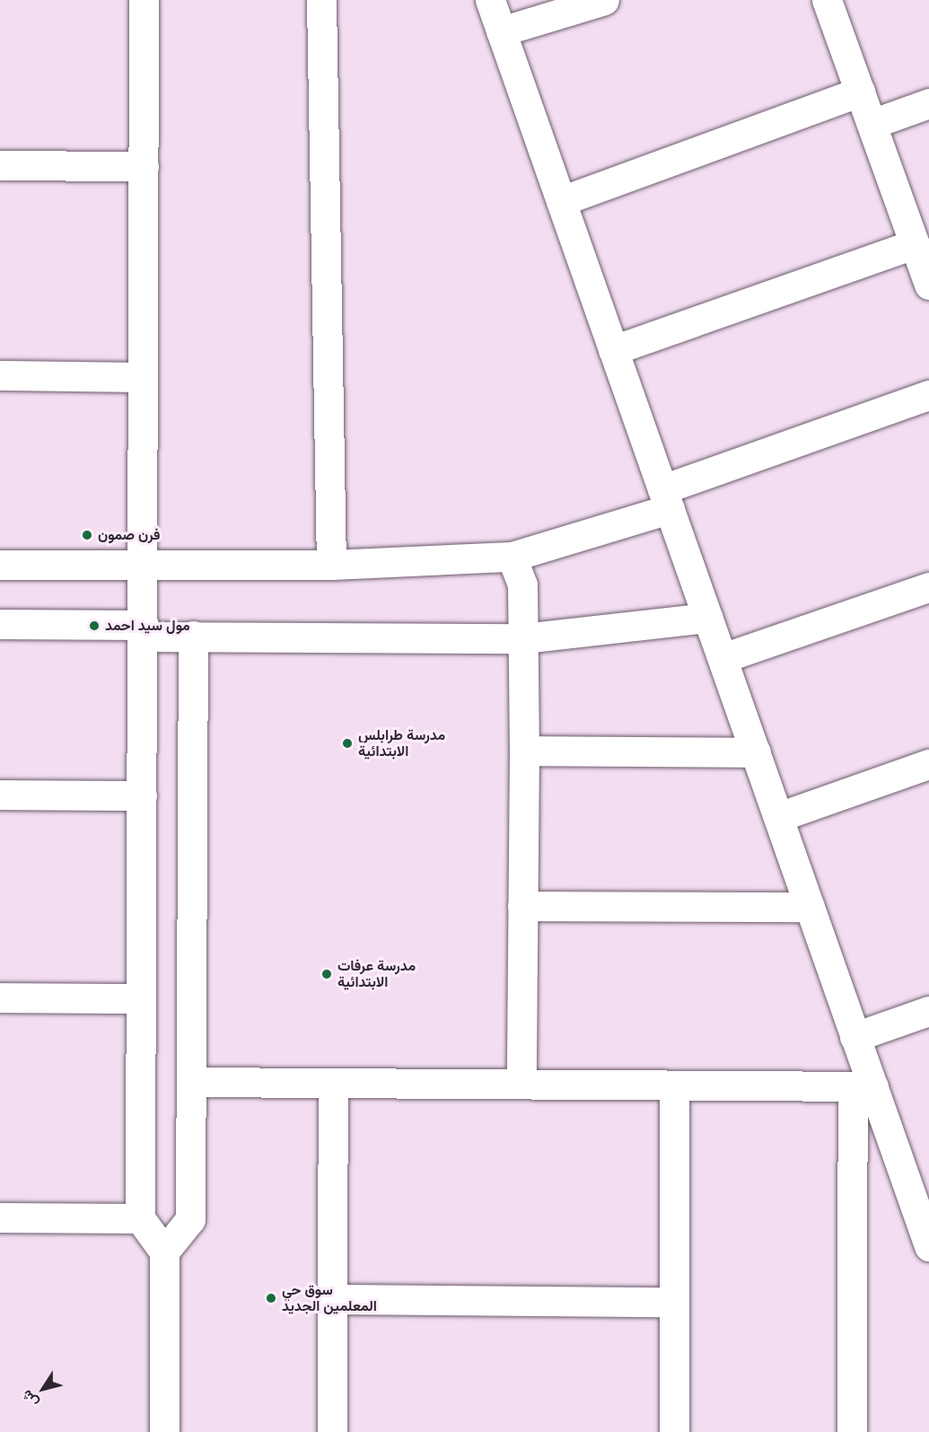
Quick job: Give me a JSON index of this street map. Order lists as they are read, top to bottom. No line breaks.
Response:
{"places":["فرن صمون","مول سيد احمد","مدرسة طرابلس الابتدائية","مدرسة عرفات الابتدائية","سوق حي المعلمين الجديد"],"north":"bottom left"}
